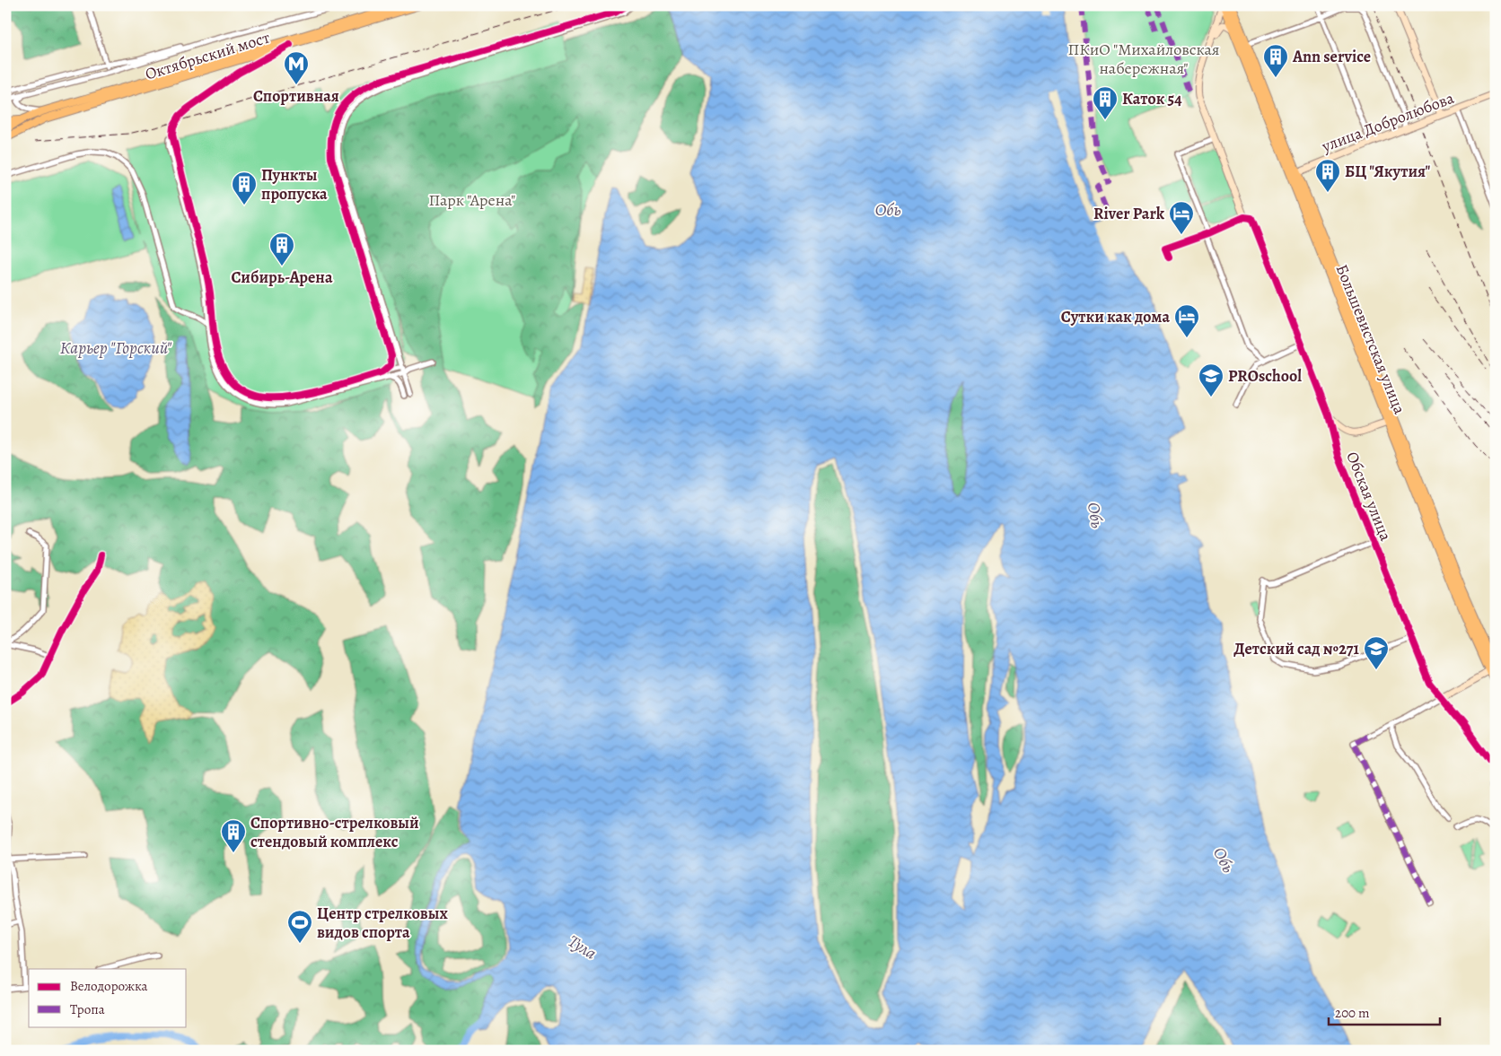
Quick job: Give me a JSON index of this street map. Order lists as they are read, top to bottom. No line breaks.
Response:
{"streets":{"highway":["Большевистская улица"],"main road":["Октябрьский мост"],"street":["улица Добролюбова","Обская улица"]},"crossings":[["улица Добролюбова","Большевистская улица"]],"water":["Обь","Карьер \"Горский\"","Тула"],"parks":["ПКиО \"Михайловская набережная\"","Парк \"Арена\""],"places":{"building":["Ann service","Каток 54","БЦ \"Якутия\"","Пункты пропуска","Сибирь-Арена","Спортивно-стрелковый стендовый комплекс"],"metro station":["Спортивная"],"hotel":["River Park","Сутки как дома"],"school or university":["PROschool","Детский сад №271"],"sports":["Центр стрелковых видов спорта"]},"legend":["Велодорожка","Тропа"],"scale_bar":"200 m"}
